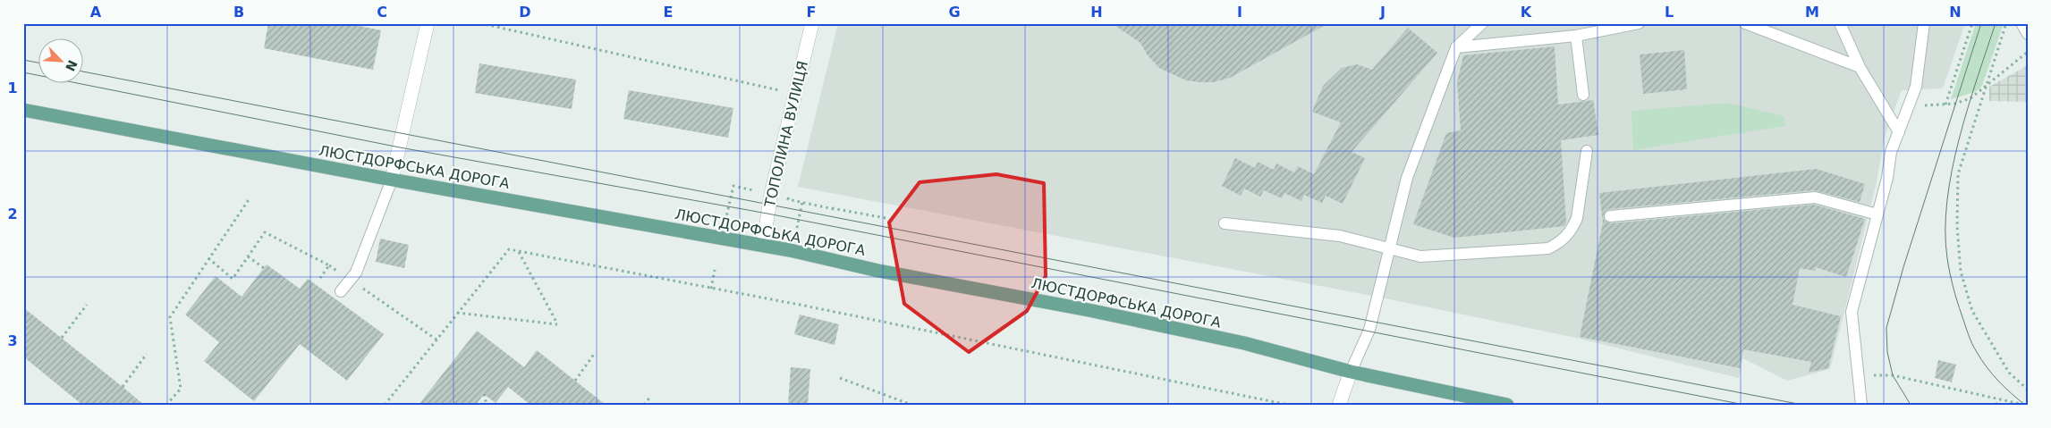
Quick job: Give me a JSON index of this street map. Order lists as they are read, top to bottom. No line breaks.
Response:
{"streets":{"main road":["ЛЮСТДОРФСЬКА ДОРОГА"],"street":["ТОПОЛИНА ВУЛИЦЯ"]},"crossings":[["ТОПОЛИНА ВУЛИЦЯ","ЛЮСТДОРФСЬКА ДОРОГА"]],"north":"bottom right","grid":{"columns":["A","B","C","D","E","F","G","H","I","J","K","L","M","N"],"rows":["1","2","3"]}}
